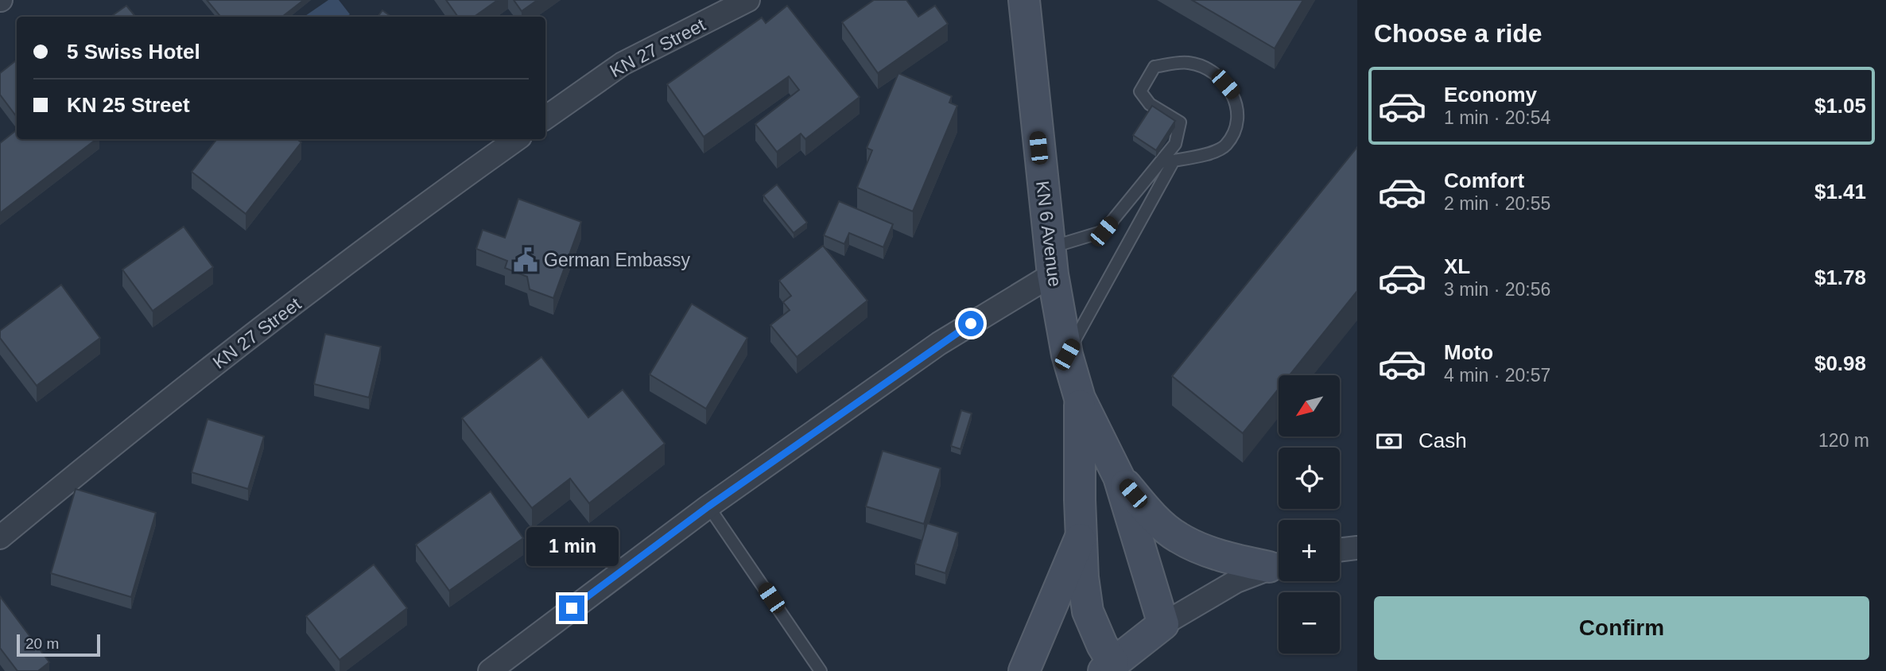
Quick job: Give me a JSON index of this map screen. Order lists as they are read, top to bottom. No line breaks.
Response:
{"streets":{"main road":["KN 6 Avenue"],"street":["KN 27 Street"]},"places":{"public building":["German Embassy"]},"scale_bar":"20 m","north":"bottom left","page":{"heading":"Choose a ride","banner":["5 Swiss Hotel","KN 25 Street"],"list":[{"name":"Economy","note":"1 min · 20:54","value":"$1.05"},{"name":"Comfort","note":"2 min · 20:55","value":"$1.41"},{"name":"XL","note":"3 min · 20:56","value":"$1.78"},{"name":"Moto","note":"4 min · 20:57","value":"$0.98"}],"map_buttons":["+","−"],"pay":["Cash","120 m"],"bubble":"1 min","buttons":"Confirm","scale":"20 m"}}
